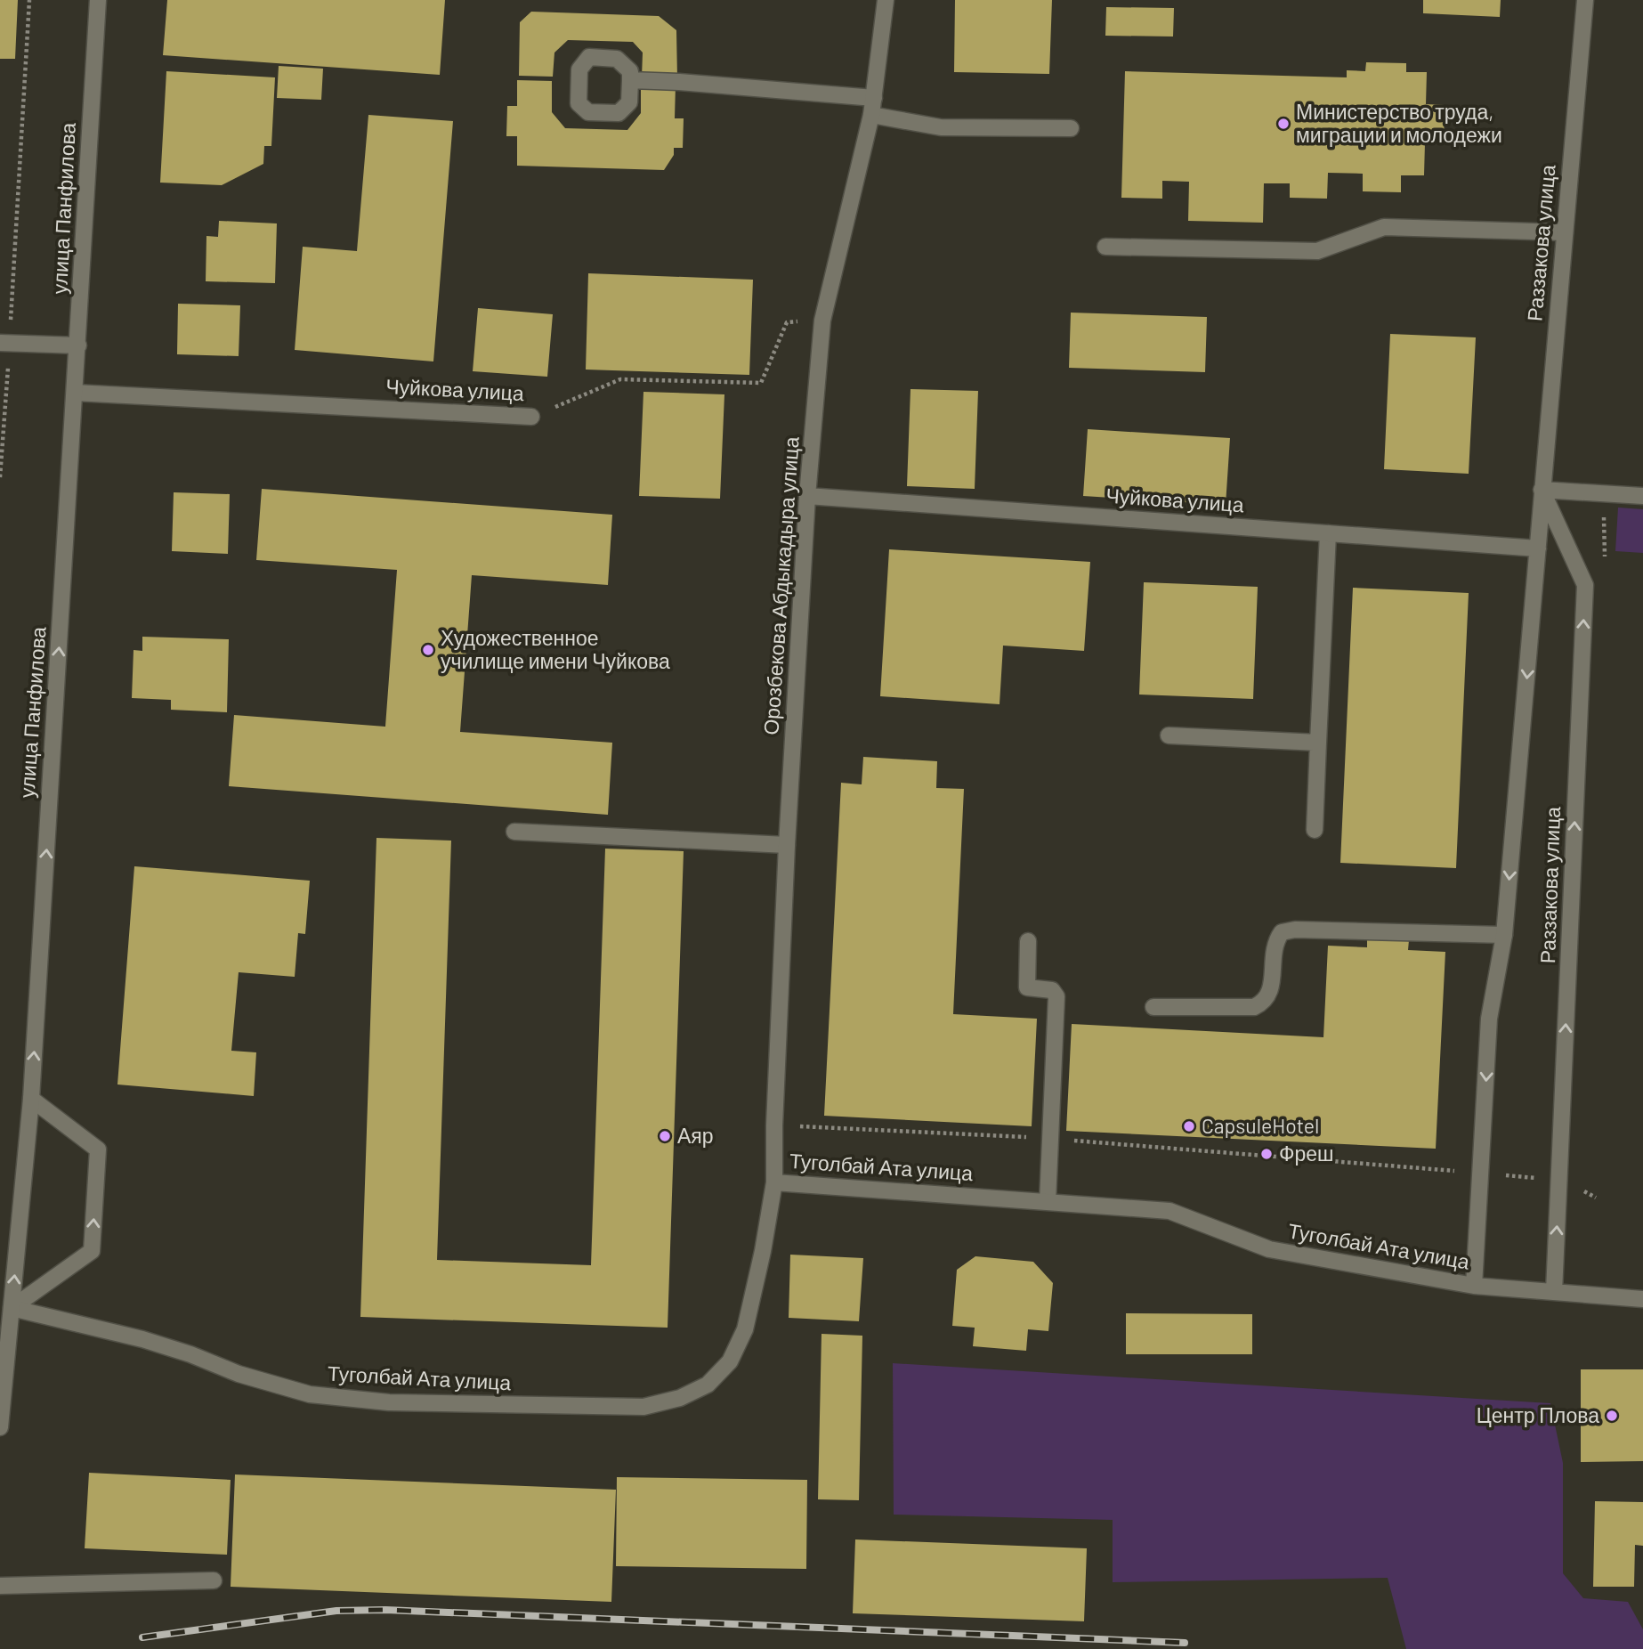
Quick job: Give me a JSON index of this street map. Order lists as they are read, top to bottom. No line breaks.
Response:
{"streets":{"street":["улица Панфилова","Раззакова улица","Чуйкова улица","Орозбекова Абдыкадыра улица","Туголбай Ата улица"]},"crossings":[["улица Панфилова","Чуйкова улица"],["улица Панфилова","Туголбай Ата улица"],["Раззакова улица","Чуйкова улица"],["Раззакова улица","Туголбай Ата улица"],["Чуйкова улица","Орозбекова Абдыкадыра улица"],["Орозбекова Абдыкадыра улица","Туголбай Ата улица"]],"one_way":["улица Панфилова"],"places":["Министерство труда, миграции и молодежи","Художественное училище имени Чуйкова","CapsuleHotel","Аяр","Фреш","Центр Плова"]}
